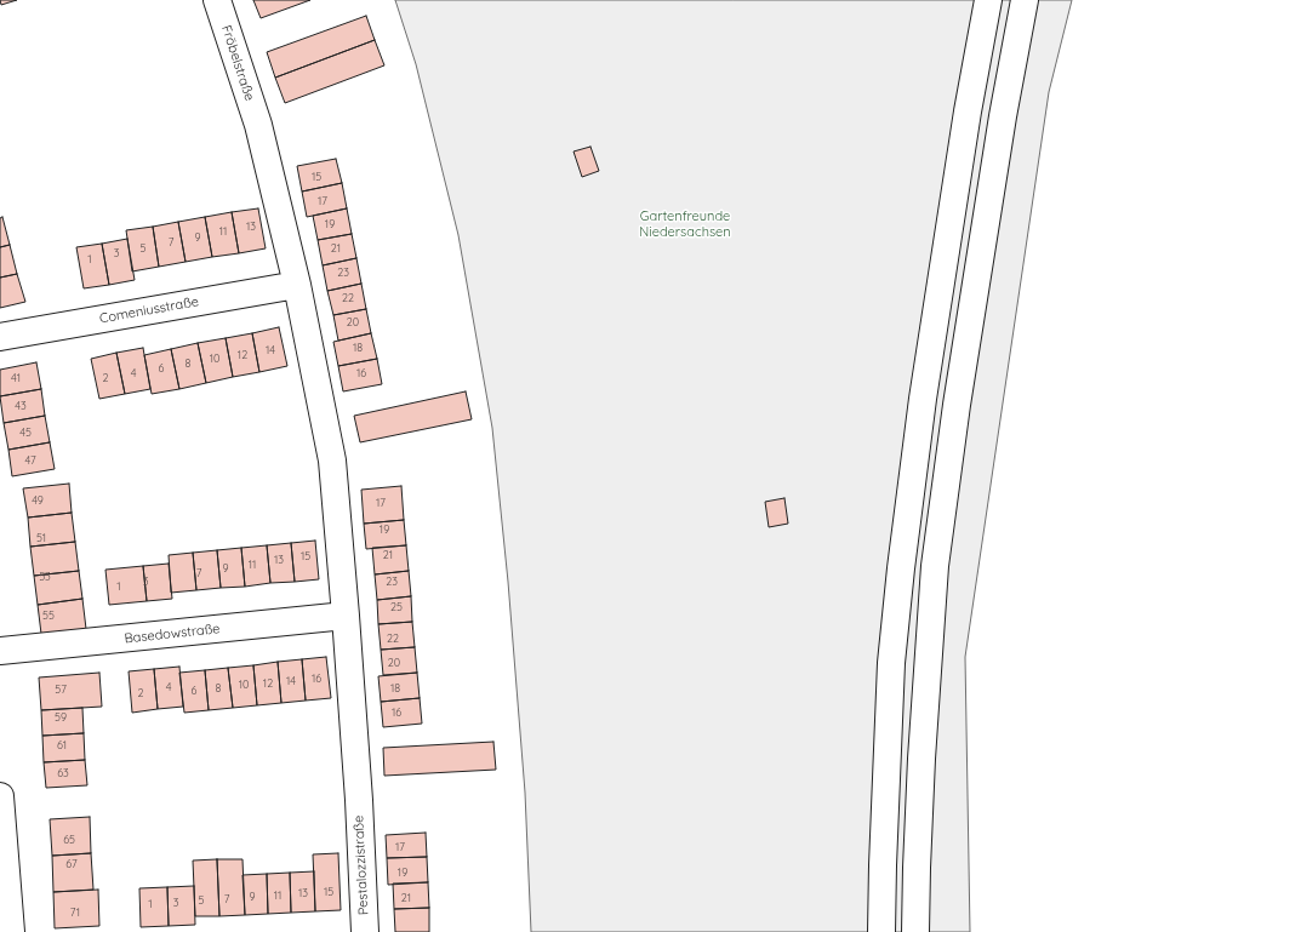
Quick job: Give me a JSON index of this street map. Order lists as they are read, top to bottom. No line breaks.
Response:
{"streets":{"main road":["Fröbelstraße","Comeniusstraße","Basedowstraße","Pestalozzistraße"]},"crossings":[["Fröbelstraße","Comeniusstraße"],["Basedowstraße","Pestalozzistraße"]],"parks":["Gartenfreunde Niedersachsen"],"house_numbers":["15","17","19","13","11","9","7","5","21","3","1","23","22","20","18","14","12","10","8","6","4","16","41","2","43","45","47","49","17","19","51","21","15","13","11","9","7","53","3","23","1","25","55","22","20","16","14","12","10","4","8","18","57","6","2","16","59","61","63","65","17","67","19","15","13","11","9","21","7","5","3","1","71"]}
